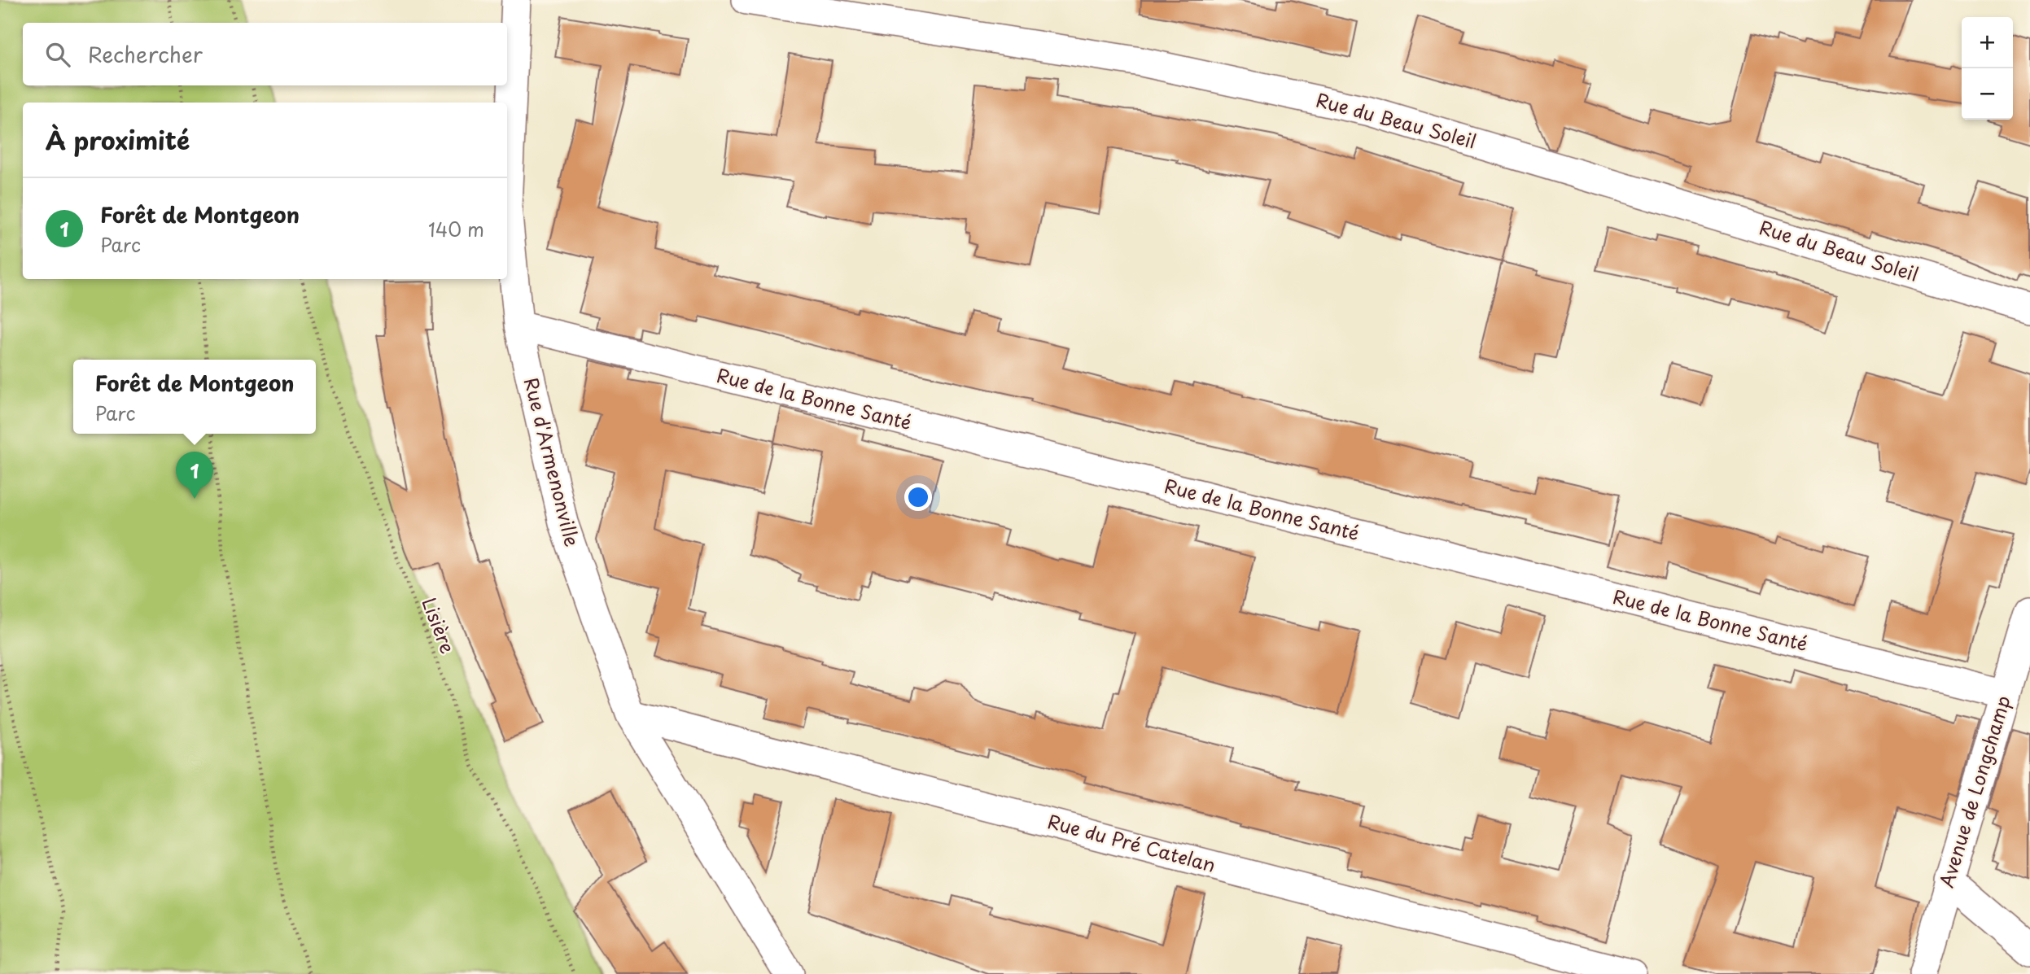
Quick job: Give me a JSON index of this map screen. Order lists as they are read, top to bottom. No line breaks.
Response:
{"streets":{"street":["Rue du Beau Soleil","Rue de la Bonne Santé","Rue d'Armenonville","Avenue de Longchamp","Rue du Pré Catelan"],"path":["Lisière"]},"crossings":[["Rue de la Bonne Santé","Rue d'Armenonville"],["Rue de la Bonne Santé","Avenue de Longchamp"],["Rue d'Armenonville","Rue du Pré Catelan"]],"page":{"map_buttons":["+","−"],"search":"Rechercher","heading":"À proximité","list":[{"mark":"1","name":"Forêt de Montgeon","note":"Parc","value":"140 m"}],"popup":["Forêt de Montgeon","Parc"],"pins":"1"}}
